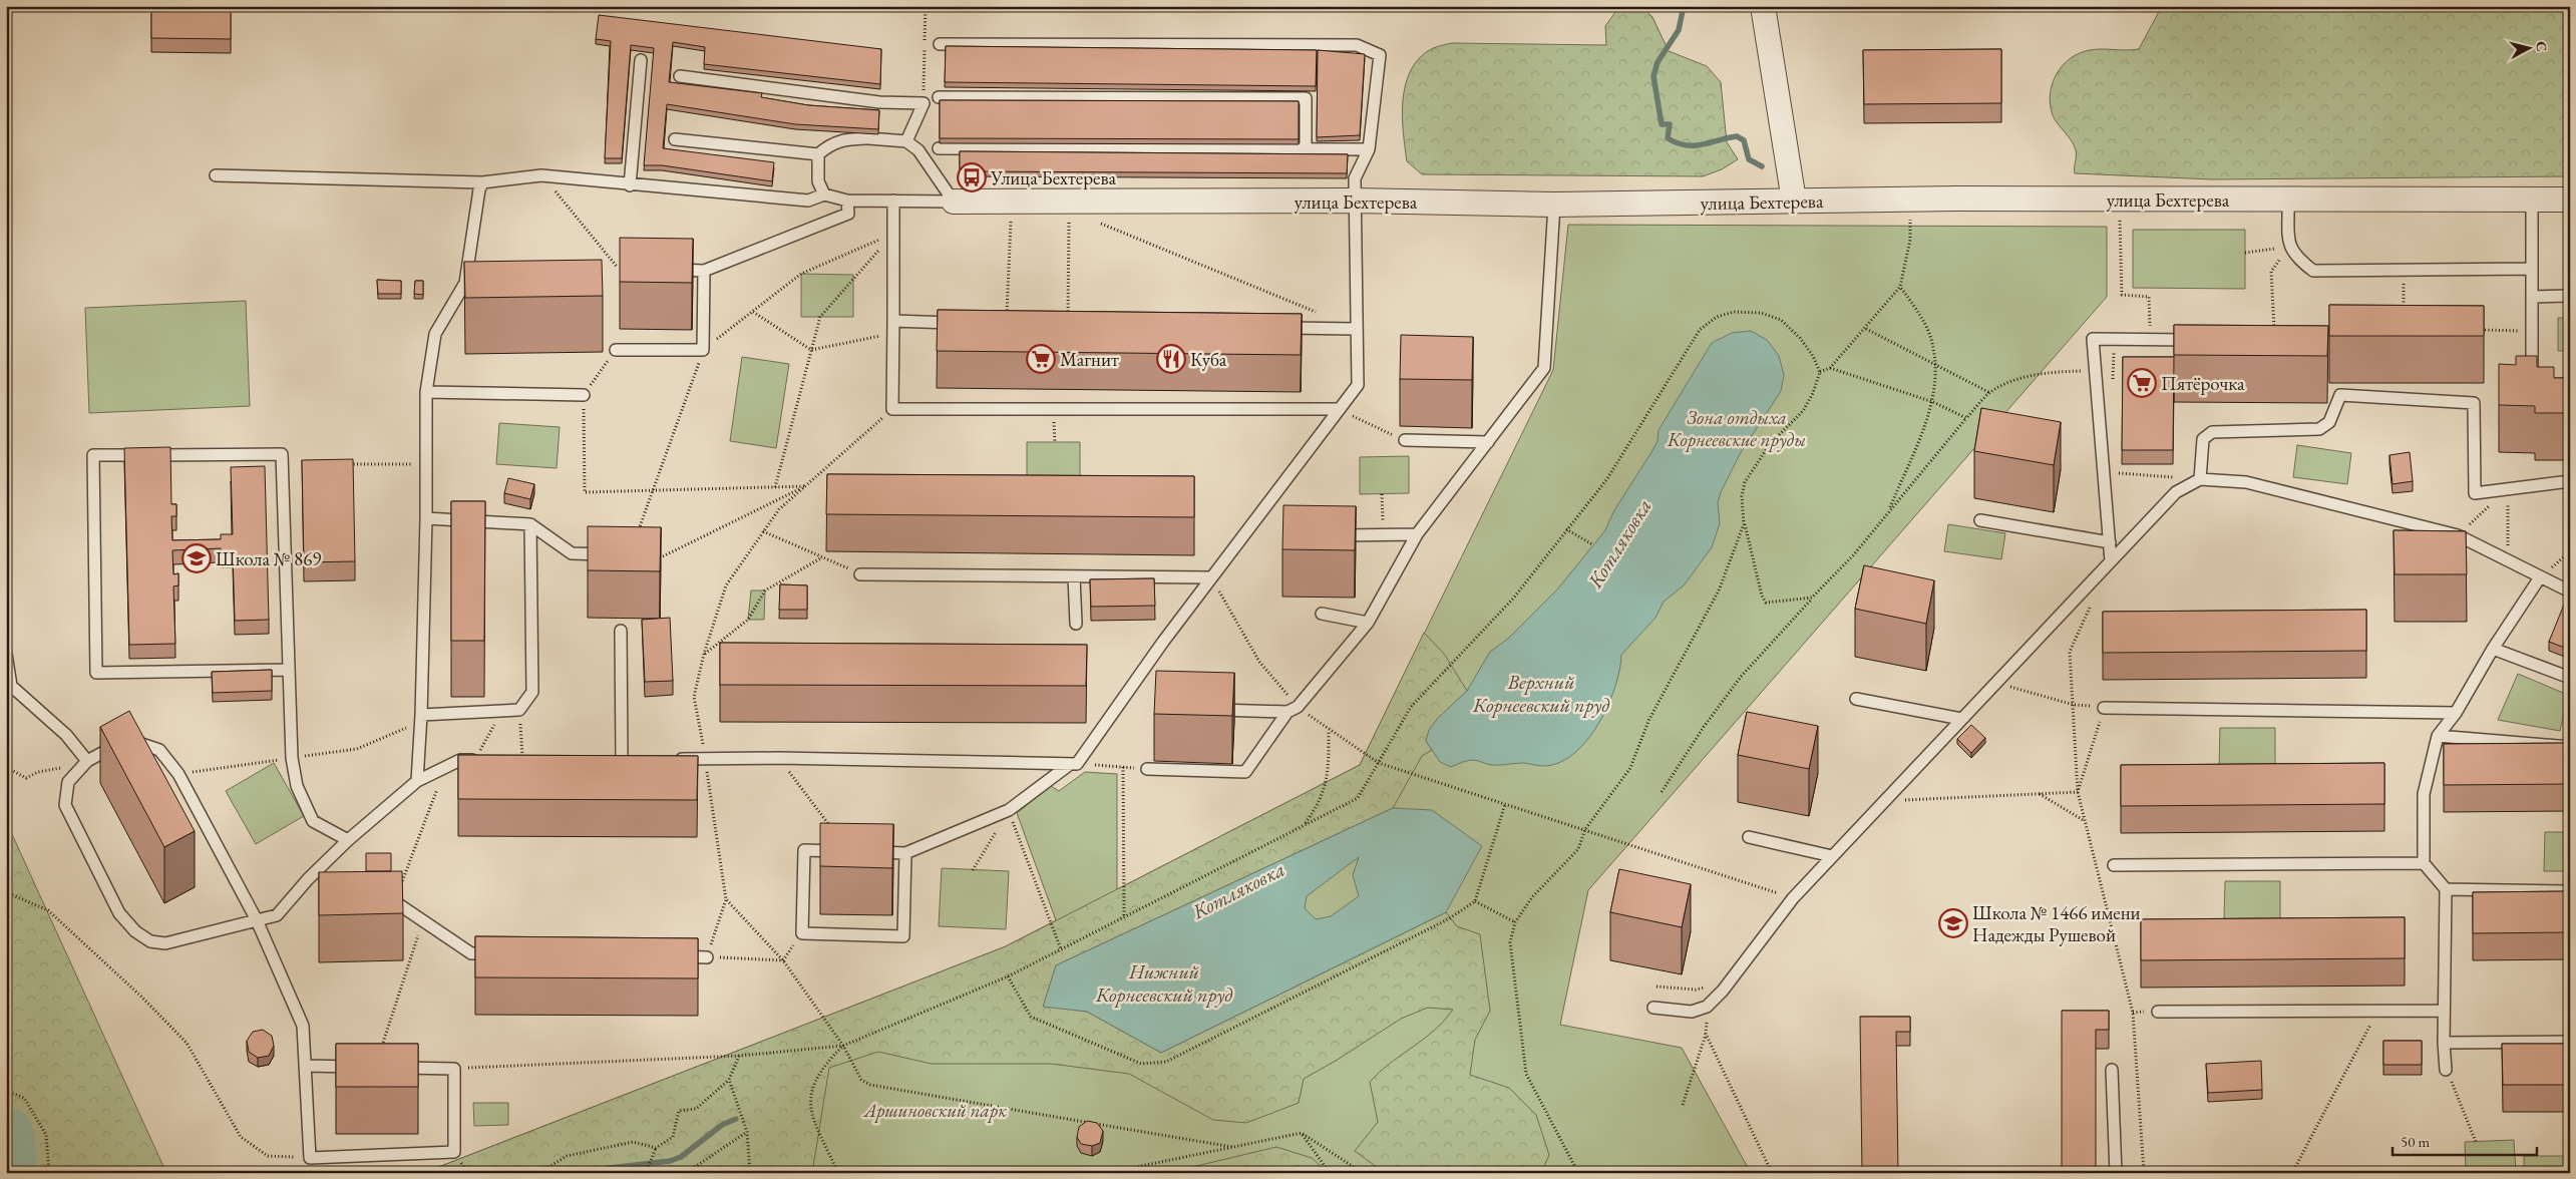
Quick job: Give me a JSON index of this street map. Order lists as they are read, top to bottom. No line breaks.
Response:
{"streets":{"street":["улица Бехтерева"]},"water":["Котляковка","Верхний Корнеевский пруд","Нижний Корнеевский пруд"],"parks":["Зона отдыха Корнеевские пруды","Аршиновский парк"],"places":{"bus stop":["Улица Бехтерева"],"supermarket":["Магнит","Пятёрочка"],"restaurant":["Куба"],"school or university":["Школа № 869","Школа № 1466 имени Надежды Рушевой"]},"scale_bar":"50 m","north":"right"}
